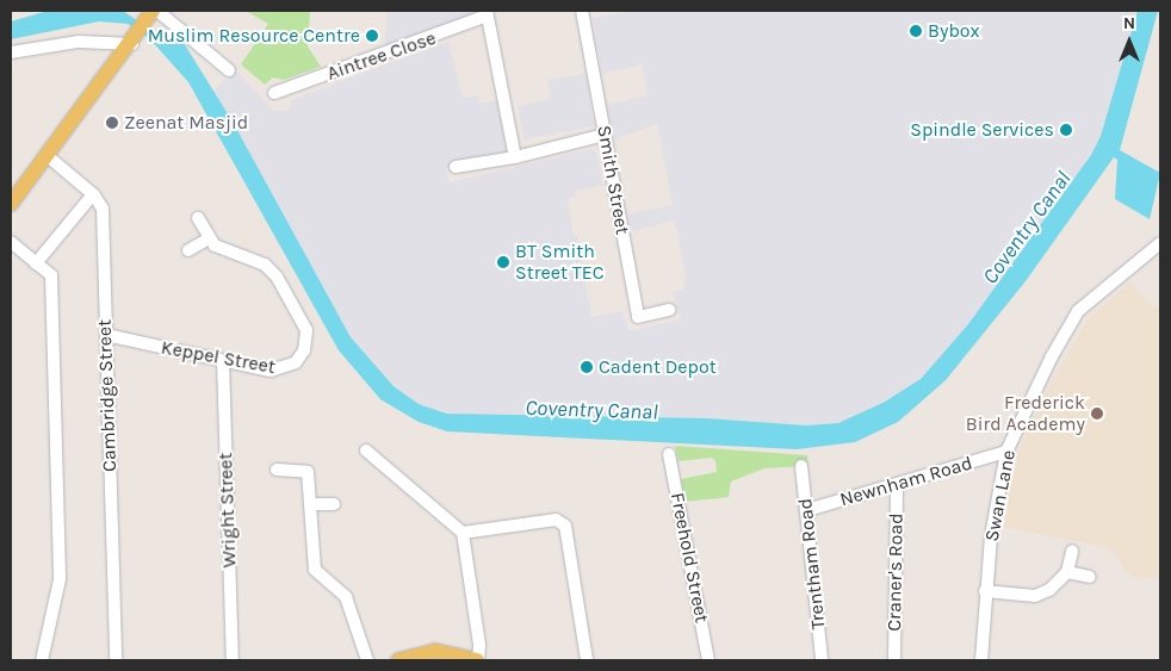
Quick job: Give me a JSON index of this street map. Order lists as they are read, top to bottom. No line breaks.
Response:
{"streets":{"street":["Aintree Close","Smith Street","Keppel Street","Cambridge Street","Newnham Road","Swan Lane","Wright Street","Freehold Street","Trentham Road","Craner's Road"]},"crossings":[["Keppel Street","Cambridge Street"],["Keppel Street","Wright Street"],["Newnham Road","Swan Lane"],["Newnham Road","Trentham Road"],["Newnham Road","Craner's Road"]],"water":["Coventry Canal"],"places":["Bybox","Muslim Resource Centre","Zeenat Masjid","Spindle Services","BT Smith Street TEC","Cadent Depot","Frederick Bird Academy"],"north":"top"}
